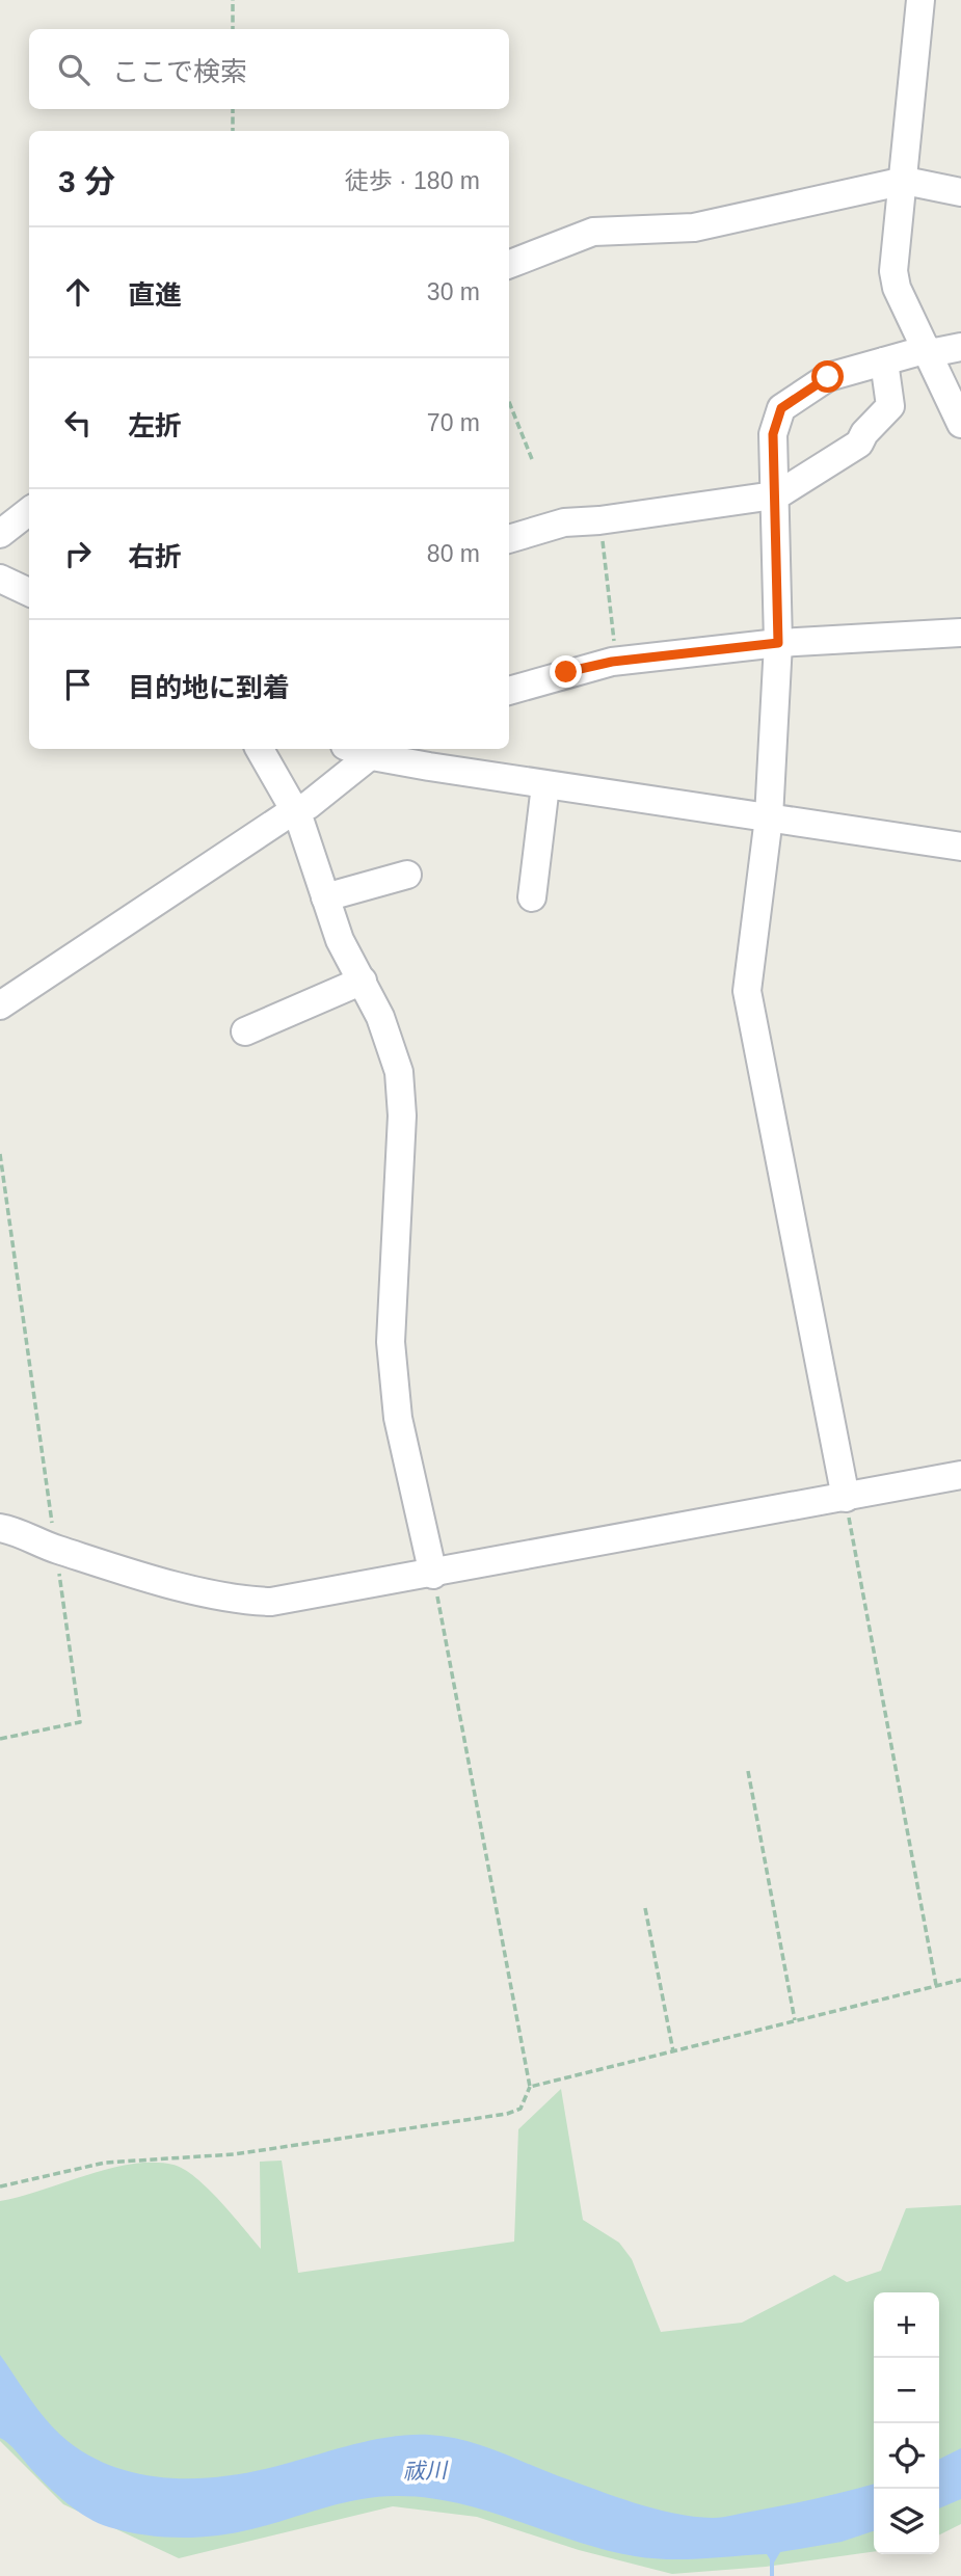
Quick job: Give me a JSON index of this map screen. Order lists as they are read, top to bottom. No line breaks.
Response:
{"water":["祓川"],"page":{"search":"ここで検索","heading":["3 分","徒歩 · 180 m"],"list":[["直進","30 m"],["左折","70 m"],["右折","80 m"],"目的地に到着"],"map_buttons":["+","−"]}}
